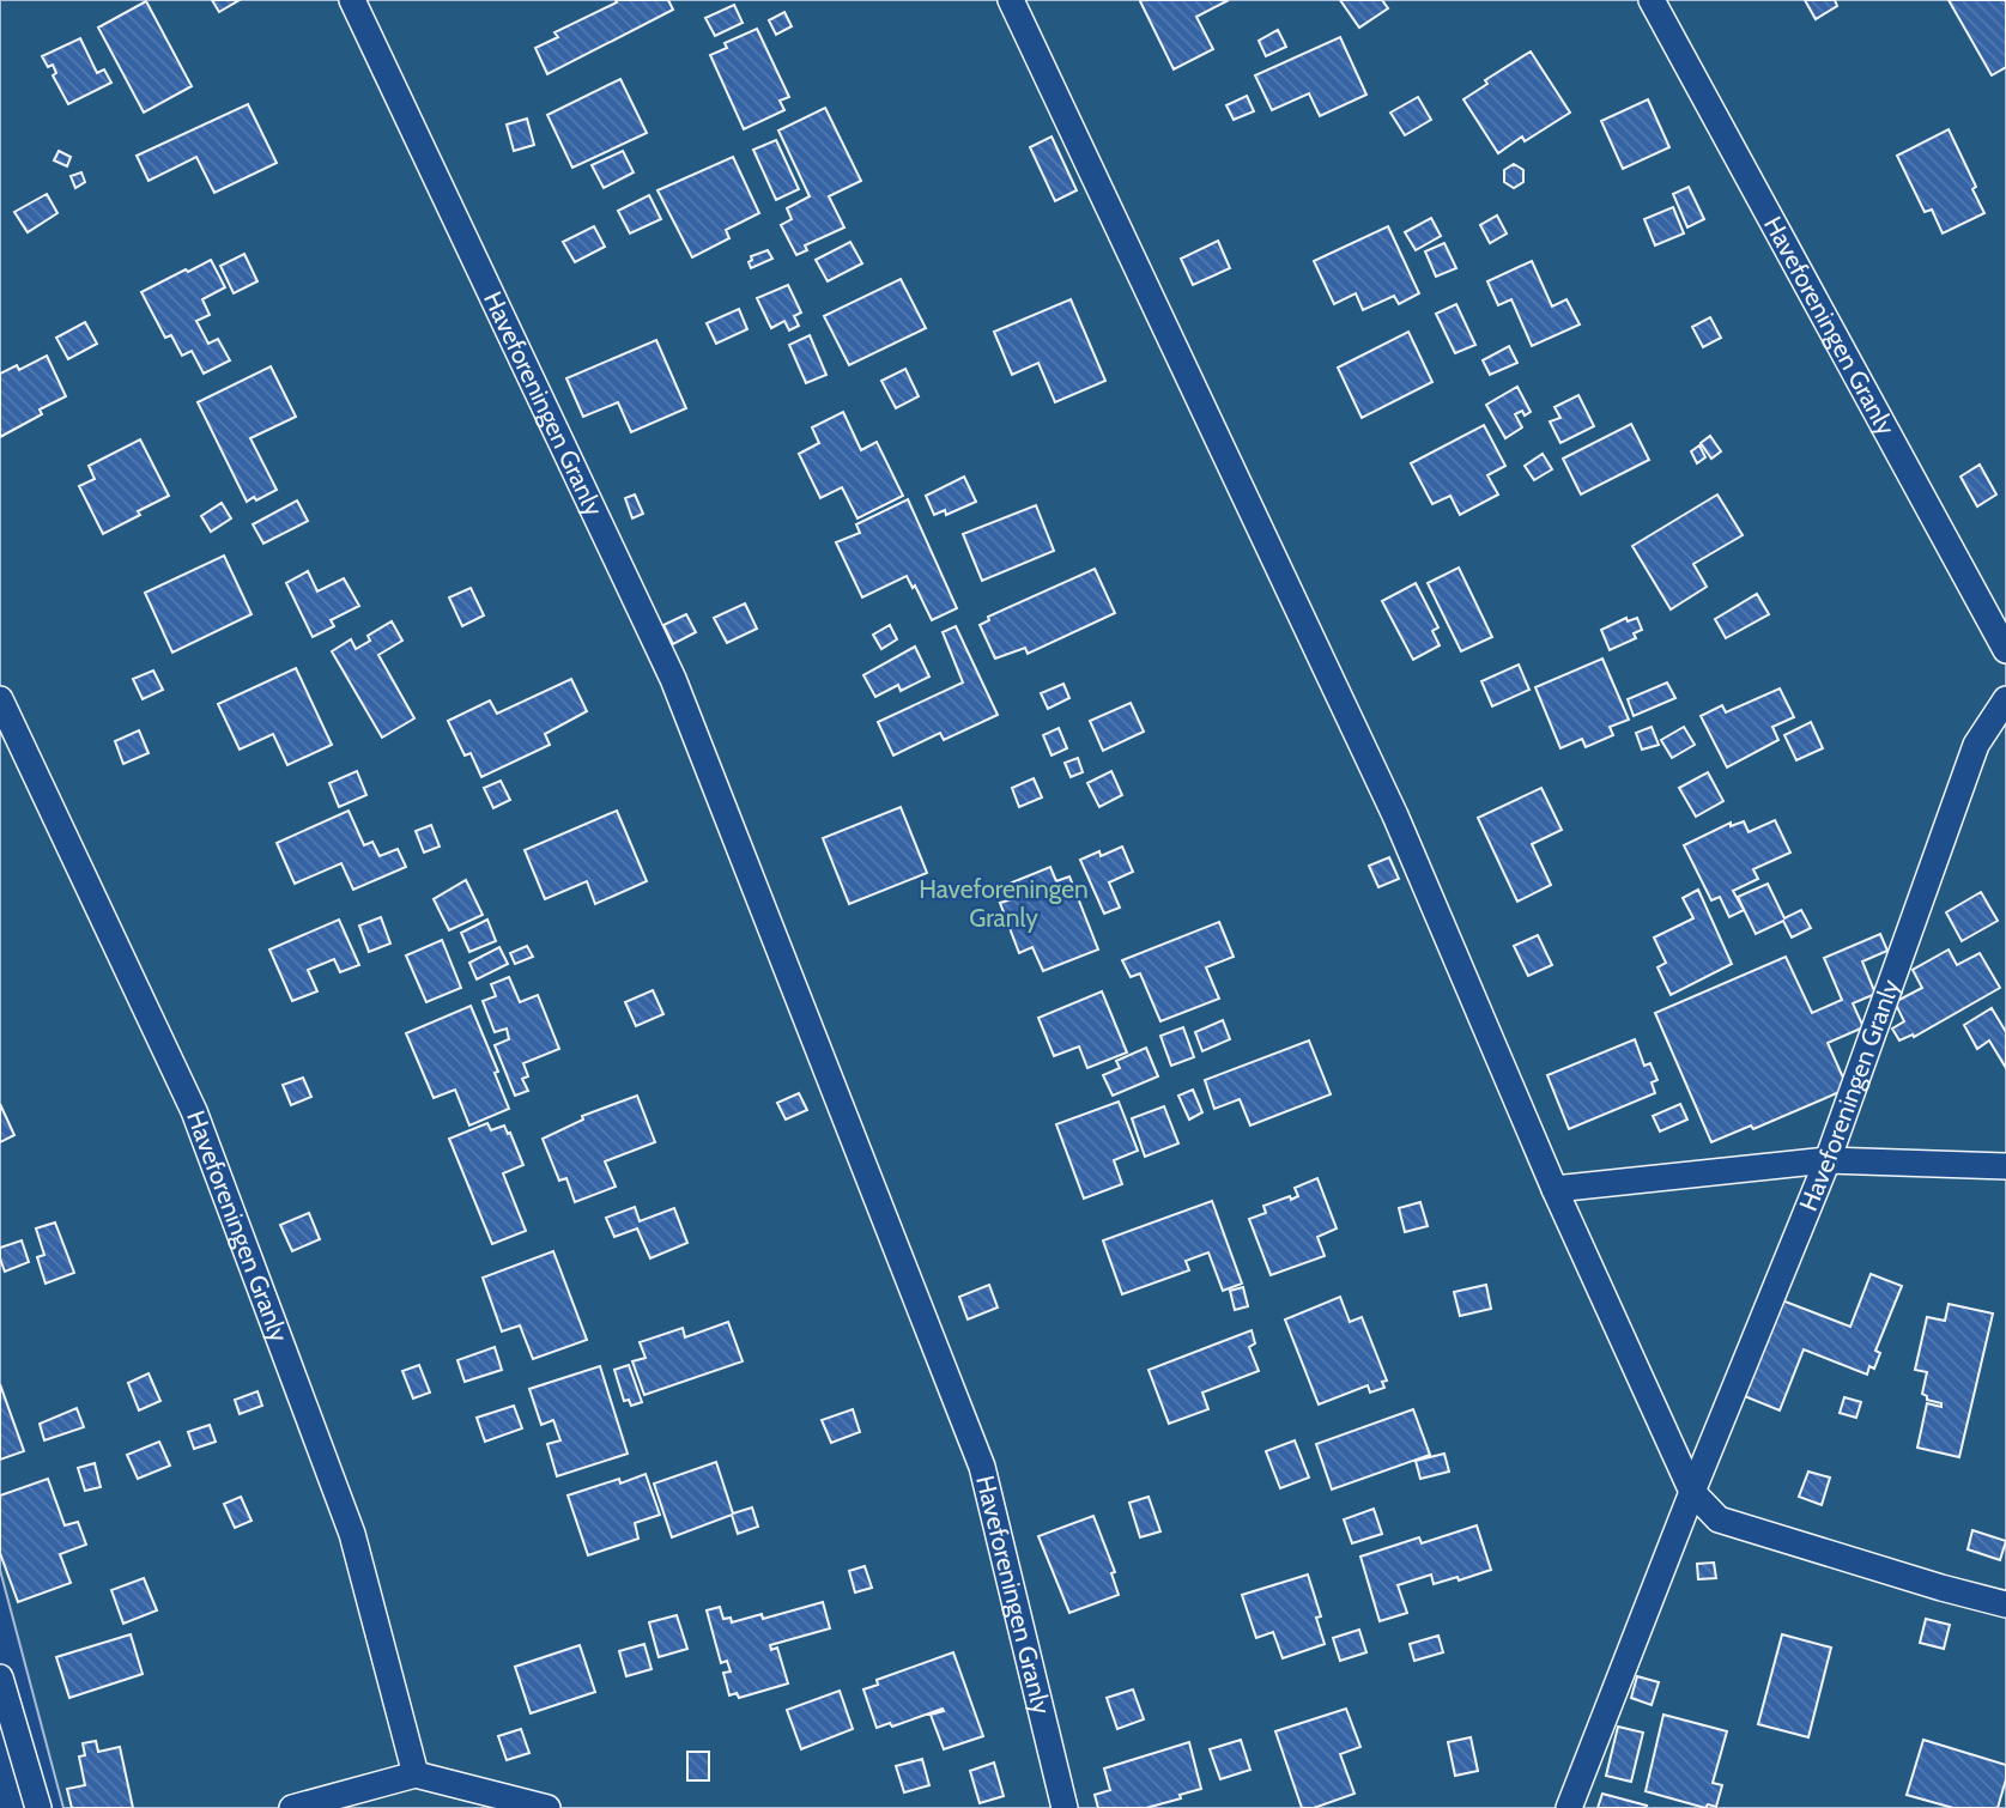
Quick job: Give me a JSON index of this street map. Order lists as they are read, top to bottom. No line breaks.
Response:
{"streets":{"lane":["Haveforeningen Granly"]},"parks":["Haveforeningen Granly"]}
